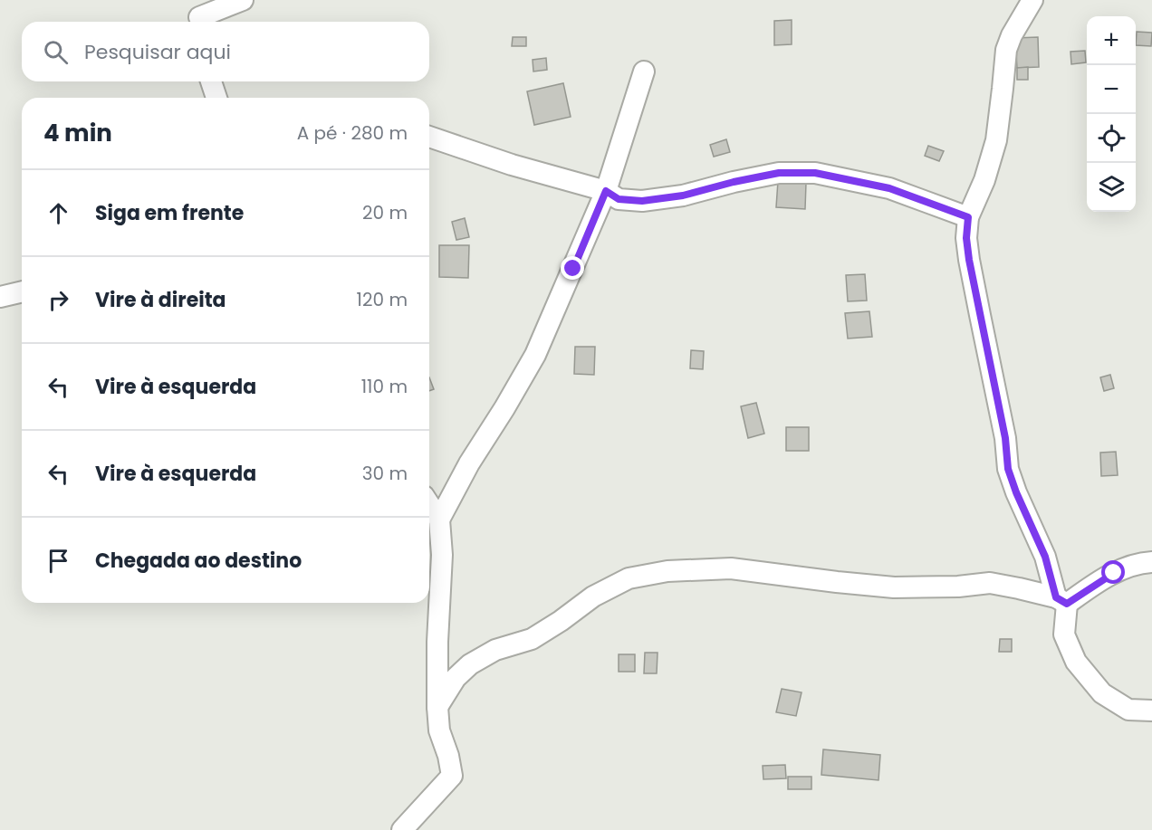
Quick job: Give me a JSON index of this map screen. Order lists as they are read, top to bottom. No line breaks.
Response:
{"page":{"map_buttons":["+","−"],"search":"Pesquisar aqui","heading":["4 min","A pé · 280 m"],"list":[["Siga em frente","20 m"],["Vire à direita","120 m"],["Vire à esquerda","110 m"],["Vire à esquerda","30 m"],"Chegada ao destino"]}}
